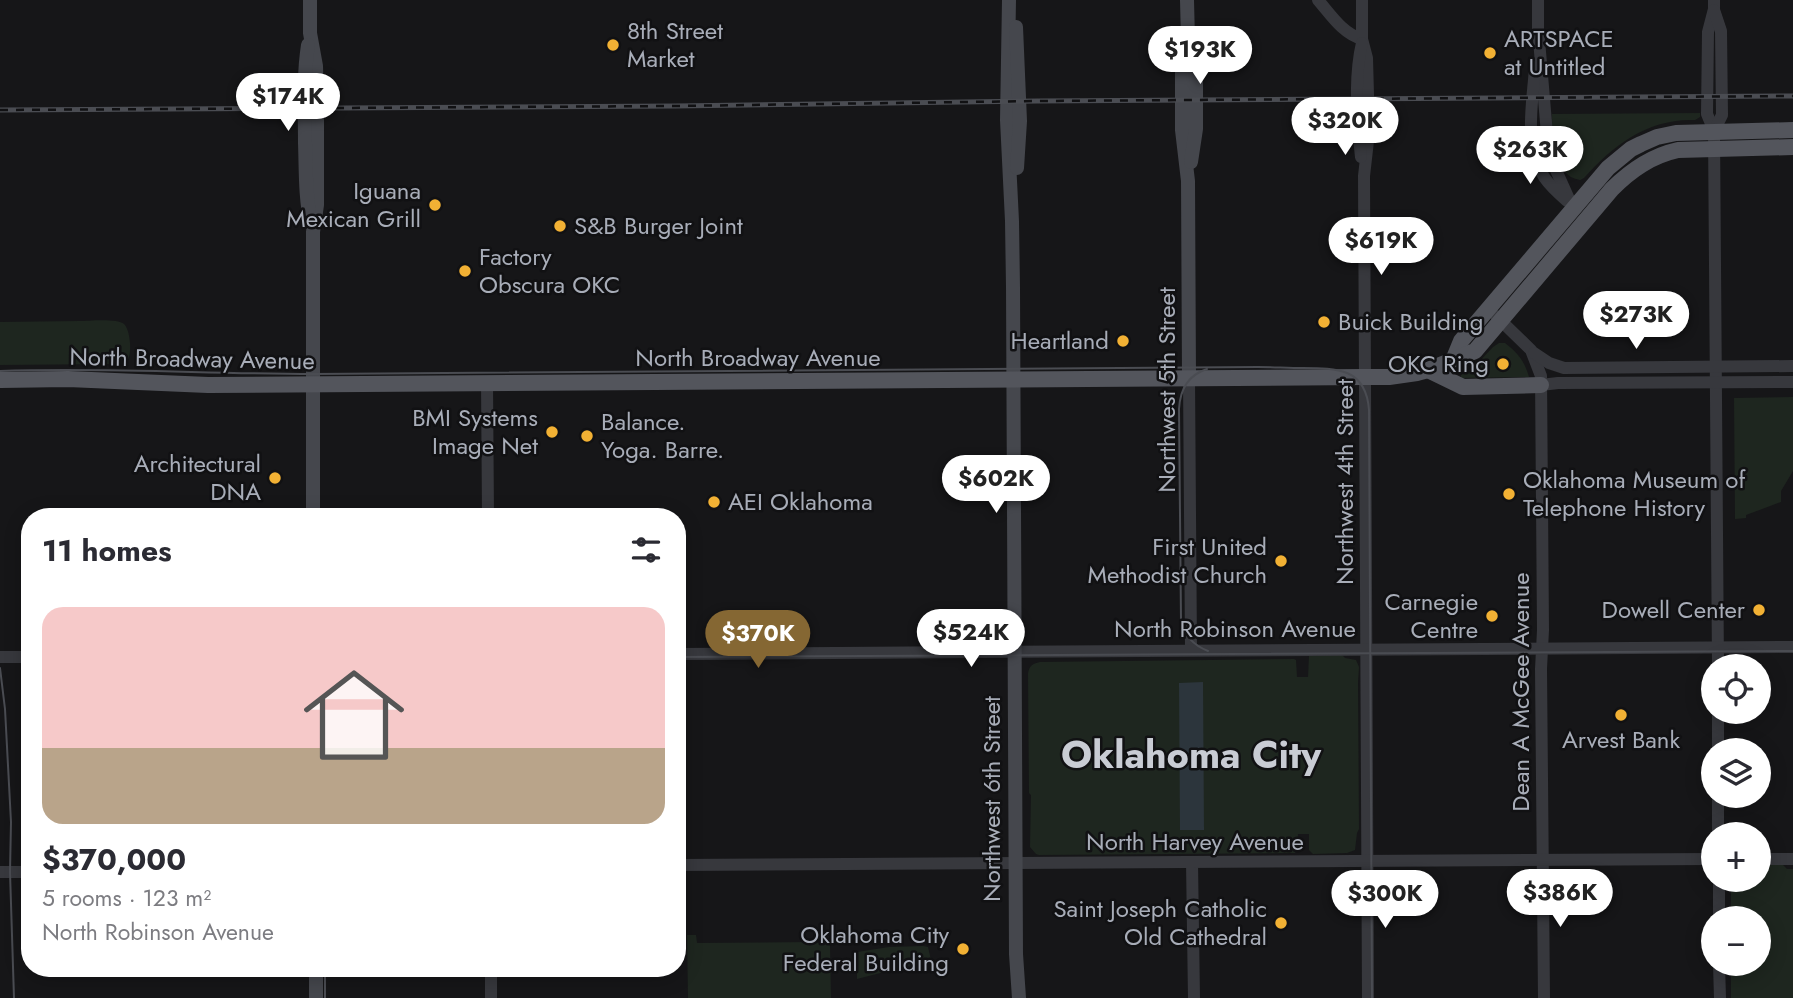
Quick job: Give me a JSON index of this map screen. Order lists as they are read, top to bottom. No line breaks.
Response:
{"streets":{"main road":["North Broadway Avenue","Northwest 5th Street","Northwest 6th Street"],"street":["Northwest 4th Street","North Robinson Avenue","Dean A McGee Avenue","North Harvey Avenue"]},"crossings":[["North Broadway Avenue","Northwest 5th Street"],["North Broadway Avenue","Northwest 4th Street"],["North Broadway Avenue","Dean A McGee Avenue"],["North Broadway Avenue","Northwest 6th Street"],["Northwest 5th Street","North Robinson Avenue"],["Northwest 4th Street","North Robinson Avenue"],["Northwest 4th Street","North Harvey Avenue"],["North Robinson Avenue","Dean A McGee Avenue"],["North Robinson Avenue","Northwest 6th Street"],["Dean A McGee Avenue","North Harvey Avenue"],["Northwest 6th Street","North Harvey Avenue"]],"districts":["Oklahoma City"],"places":["8th Street Market","ARTSPACE at Untitled","Iguana Mexican Grill","S&B Burger Joint","Factory Obscura OKC","Buick Building","Heartland","OKC Ring","BMI Systems Image Net","Balance. Yoga. Barre.","Architectural DNA","Oklahoma Museum of Telephone History","AEI Oklahoma","First United Methodist Church","Dowell Center","Carnegie Centre","Arvest Bank","Saint Joseph Catholic Old Cathedral","Oklahoma City Federal Building"],"page":{"price":["$193K","$174K","$320K","$263K","$619K","$273K","$602K","$524K","$370K","$386K","$300K"],"heading":"11 homes","list":[{"name":"$370,000","note":"5 rooms · 123 m² · North Robinson Avenue"}],"map_buttons":["+","−"]}}
